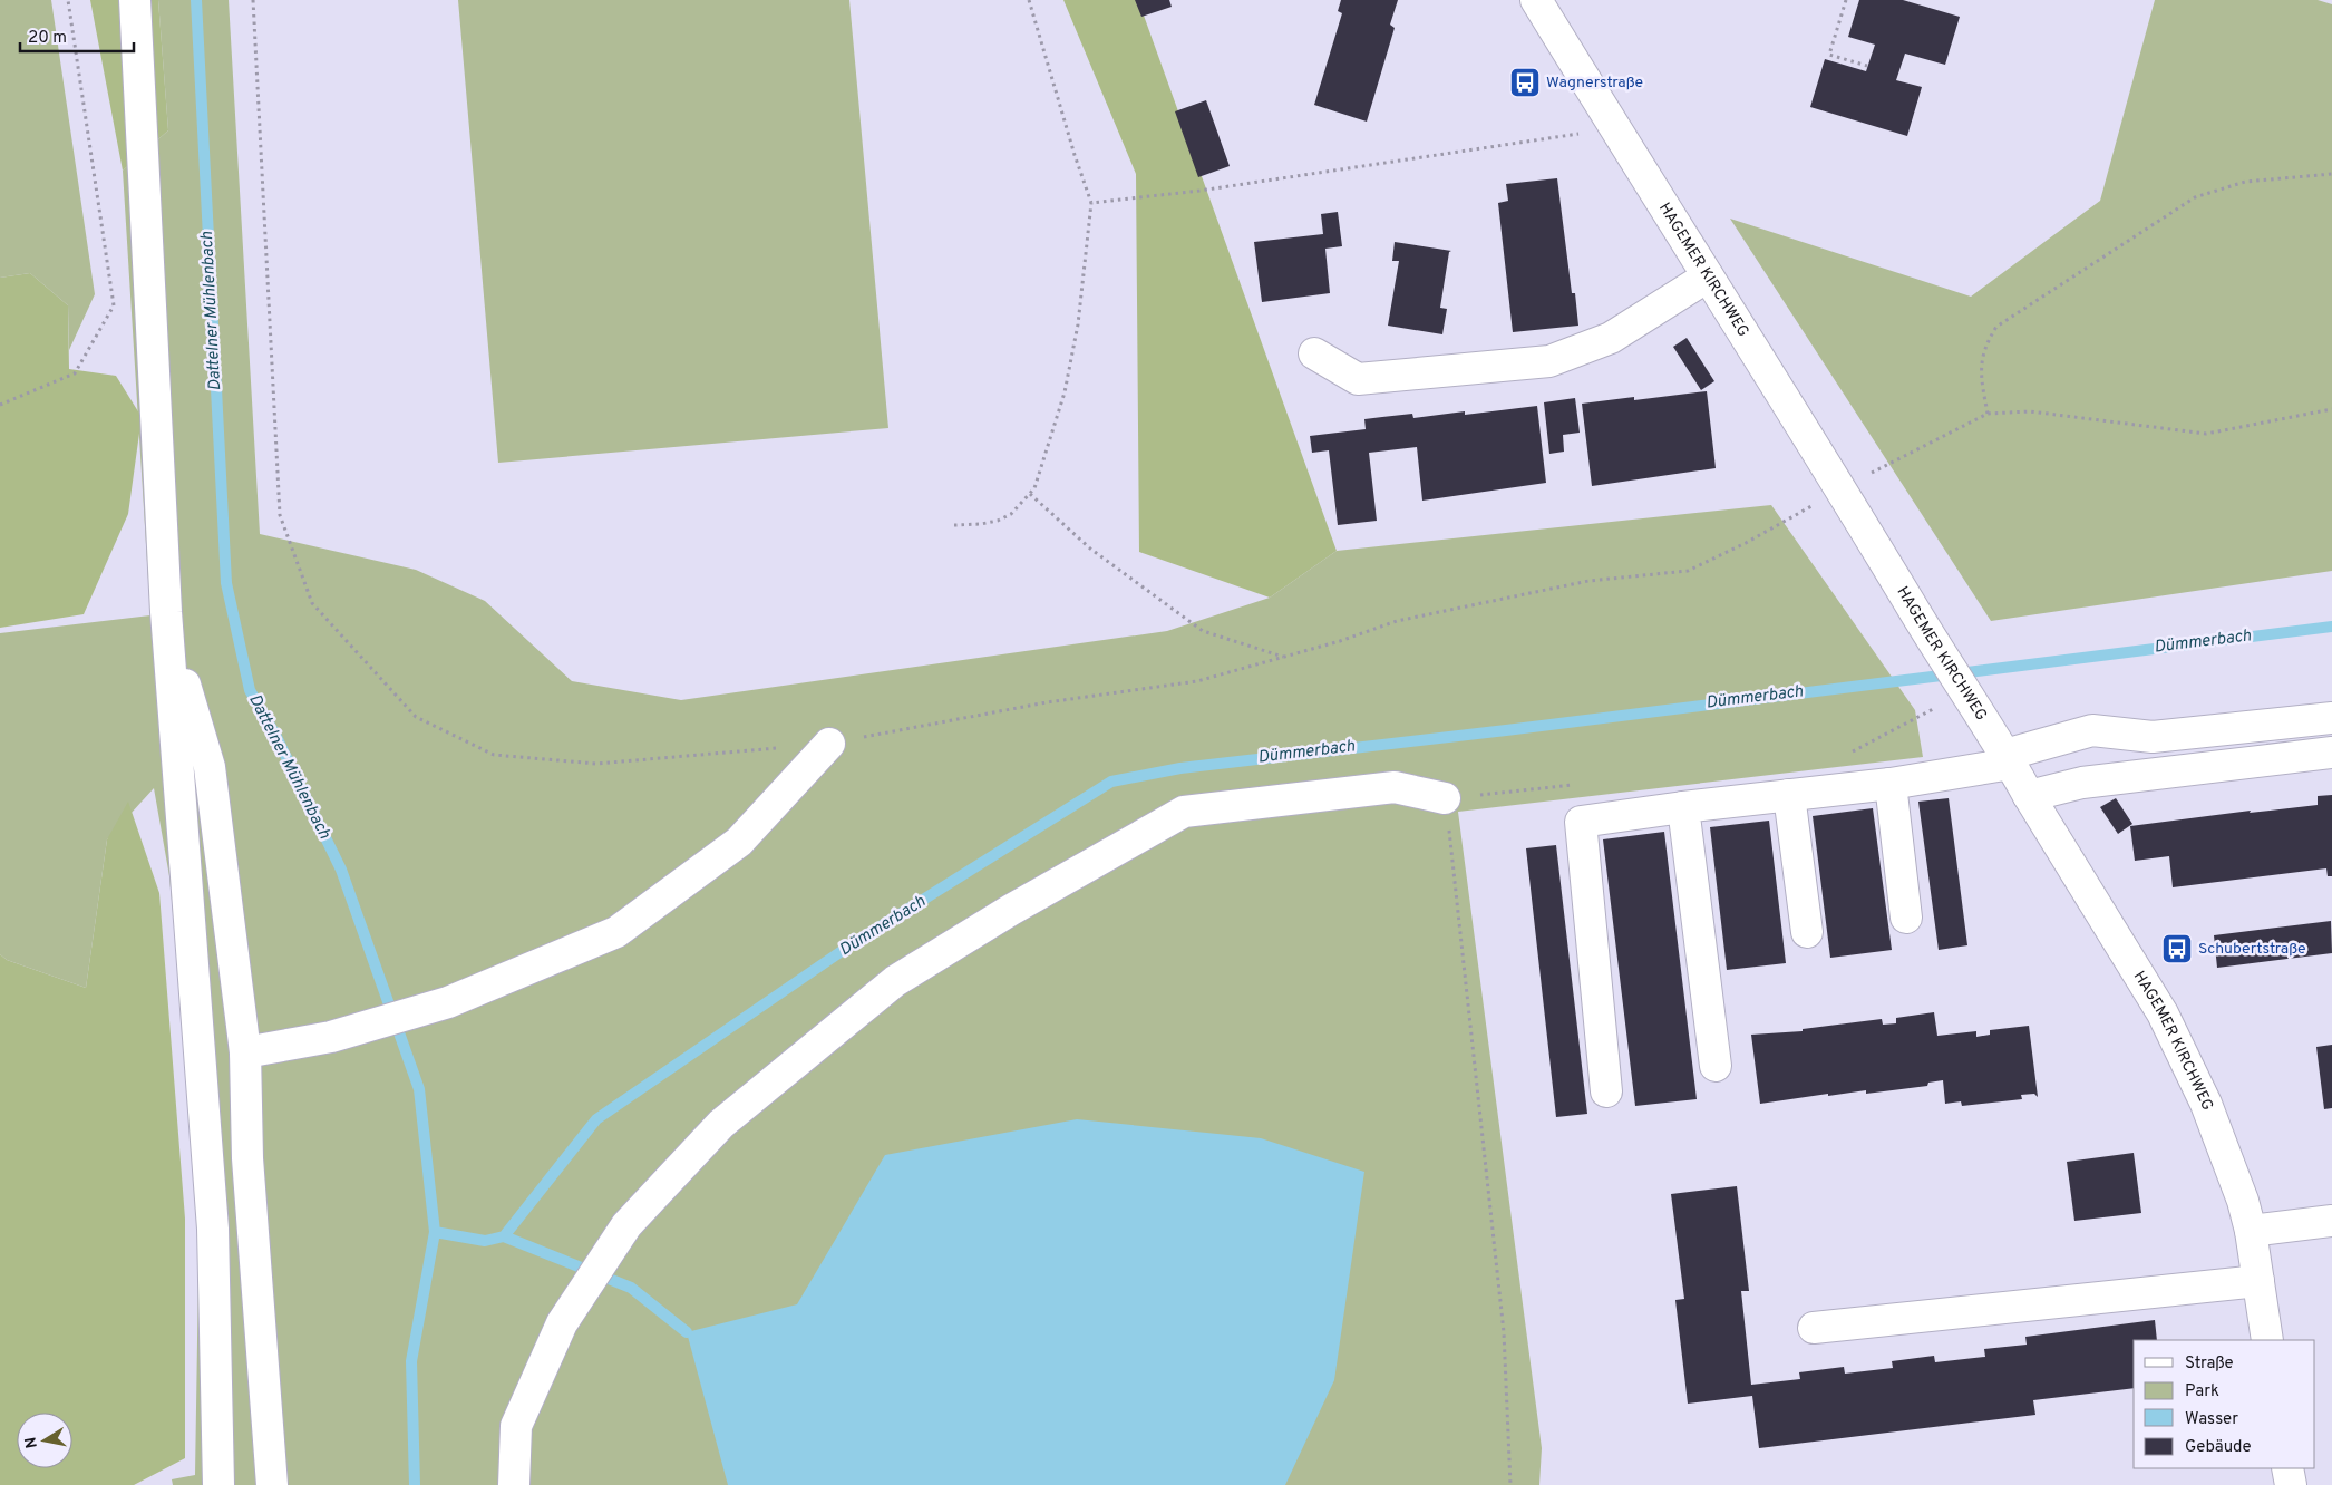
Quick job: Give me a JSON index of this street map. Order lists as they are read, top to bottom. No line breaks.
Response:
{"streets":{"street":["HAGEMER KIRCHWEG"]},"water":["Dattelner Mühlenbach","Dümmerbach"],"places":{"bus stop":["Wagnerstraße","Schubertstraße"]},"legend":["Straße","Park","Wasser","Gebäude"],"scale_bar":"20 m","north":"left"}
